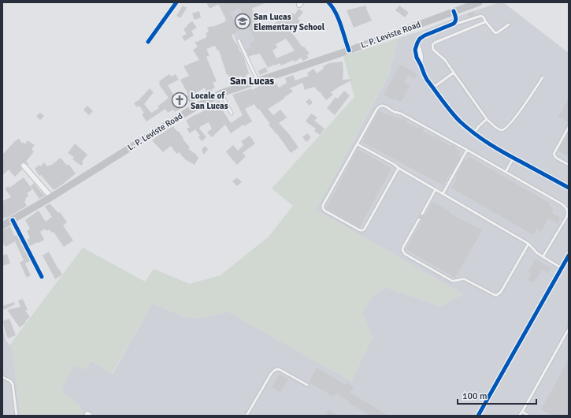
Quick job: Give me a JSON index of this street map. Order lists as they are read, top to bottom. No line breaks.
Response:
{"streets":{"main road":["L. P. Leviste Road"]},"districts":["San Lucas"],"places":{"school or university":["San Lucas Elementary School"],"church":["Locale of San Lucas"]},"scale_bar":"100 m"}
